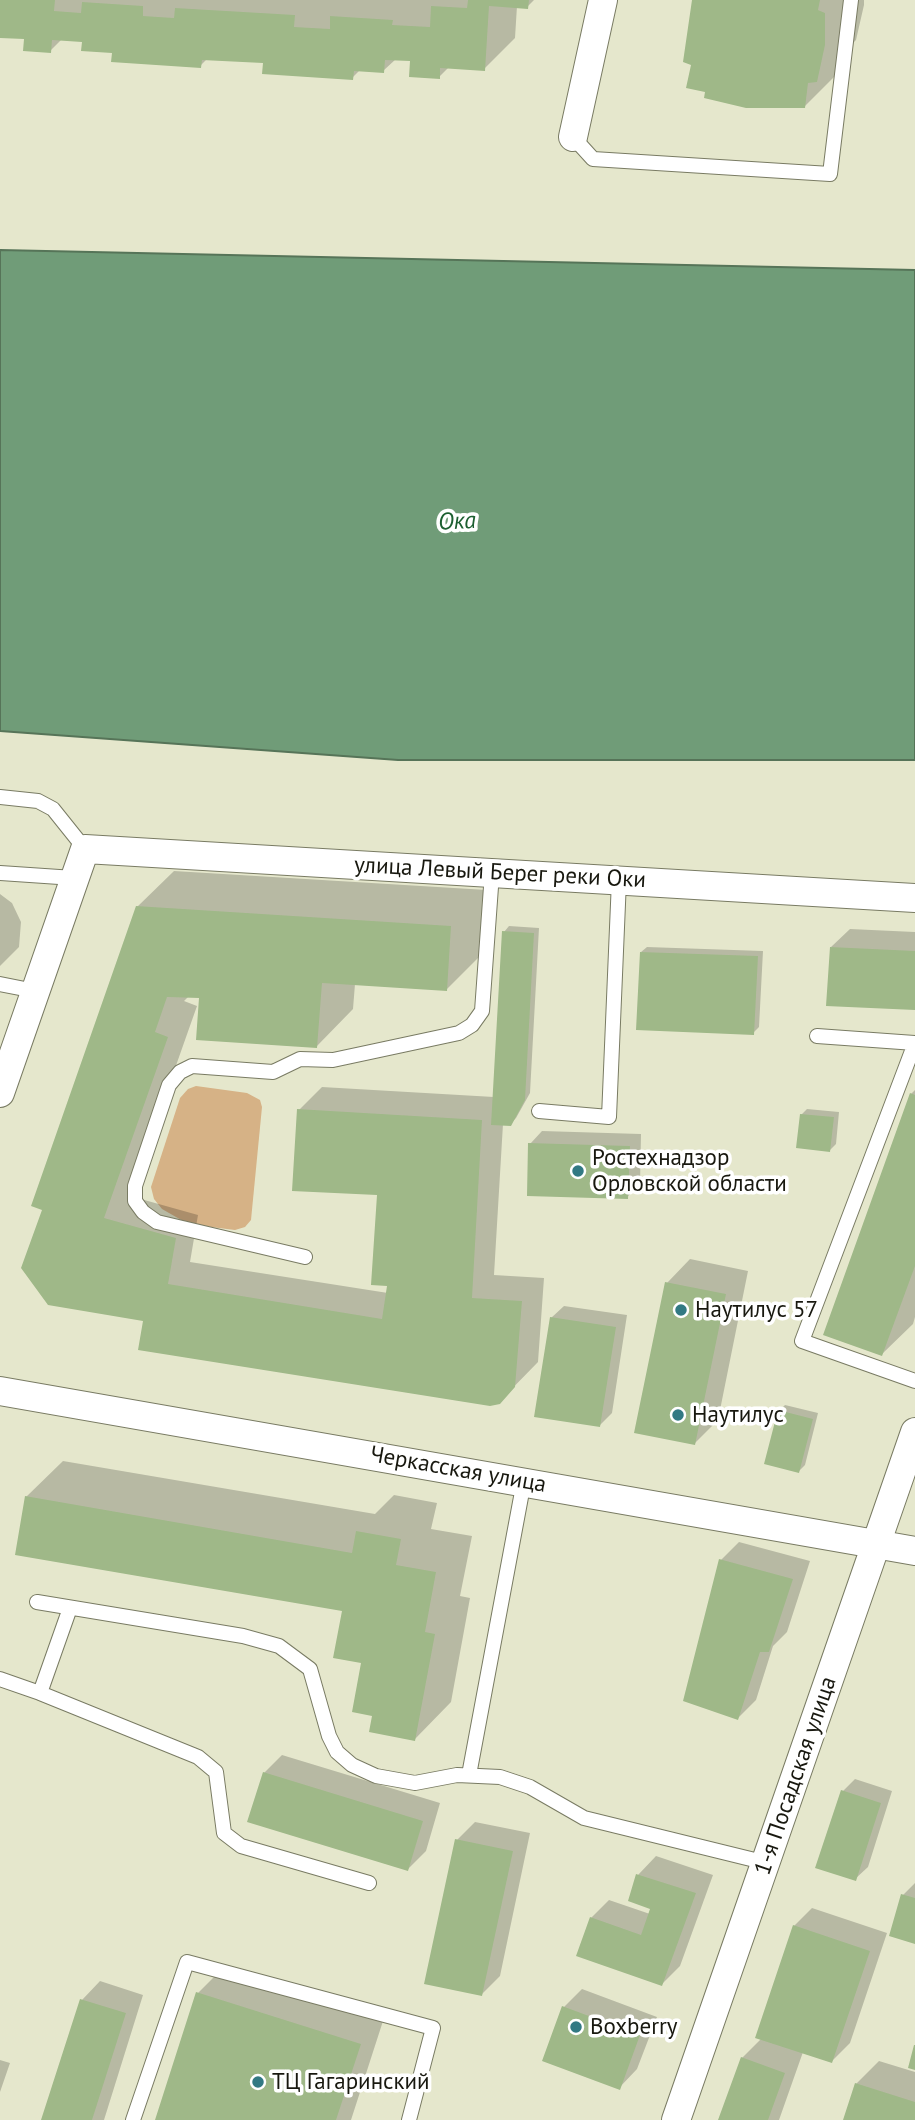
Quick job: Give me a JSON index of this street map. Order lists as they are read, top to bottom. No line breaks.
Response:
{"streets":{"street":["улица Левый Берег реки Оки","Черкасская улица","1-я Посадская улица"]},"crossings":[["Черкасская улица","1-я Посадская улица"]],"water":["Ока"],"places":["Ростехнадзор Орловской области","Наутилус 57","Наутилус","Boxberry","ТЦ Гагаринский"]}
